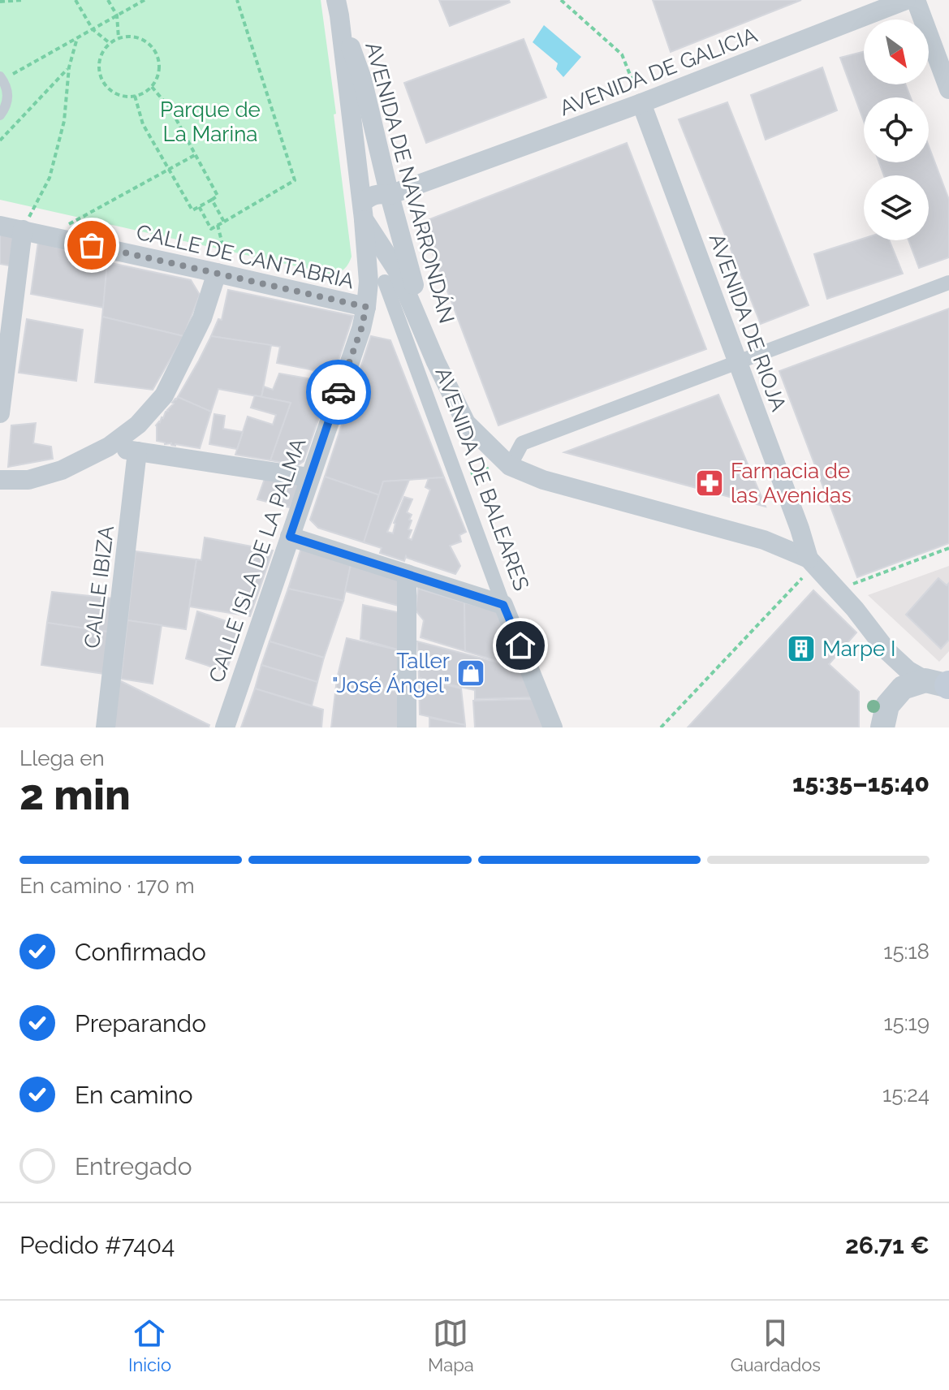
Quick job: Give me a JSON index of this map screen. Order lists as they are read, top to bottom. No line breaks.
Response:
{"streets":{"street":["AVENIDA DE GALICIA","AVENIDA DE NAVARRONDÁN","CALLE DE CANTABRIA","AVENIDA DE RIOJA","AVENIDA DE BALEARES","CALLE ISLA DE LA PALMA","CALLE IBIZA"]},"crossings":[["AVENIDA DE GALICIA","AVENIDA DE NAVARRONDÁN"],["AVENIDA DE GALICIA","AVENIDA DE RIOJA"],["AVENIDA DE GALICIA","CALLE ISLA DE LA PALMA"],["AVENIDA DE NAVARRONDÁN","AVENIDA DE RIOJA"],["AVENIDA DE NAVARRONDÁN","CALLE ISLA DE LA PALMA"],["CALLE DE CANTABRIA","CALLE ISLA DE LA PALMA"]],"parks":["Parque de La Marina"],"places":{"pharmacy":["Farmacia de las Avenidas"],"building":["Marpe I"],"shop":["Taller \"José Ángel\""]},"north":"bottom right","page":{"heading":["2 min","Llega en","15:35–15:40"],"panel":["Pedido #7404","26.71 €"],"bar":"En camino · 170 m","list":[["Confirmado","15:18"],["Preparando","15:19"],["En camino","15:24"],"Entregado"],"tabs":["Inicio","Mapa","Guardados"]}}
